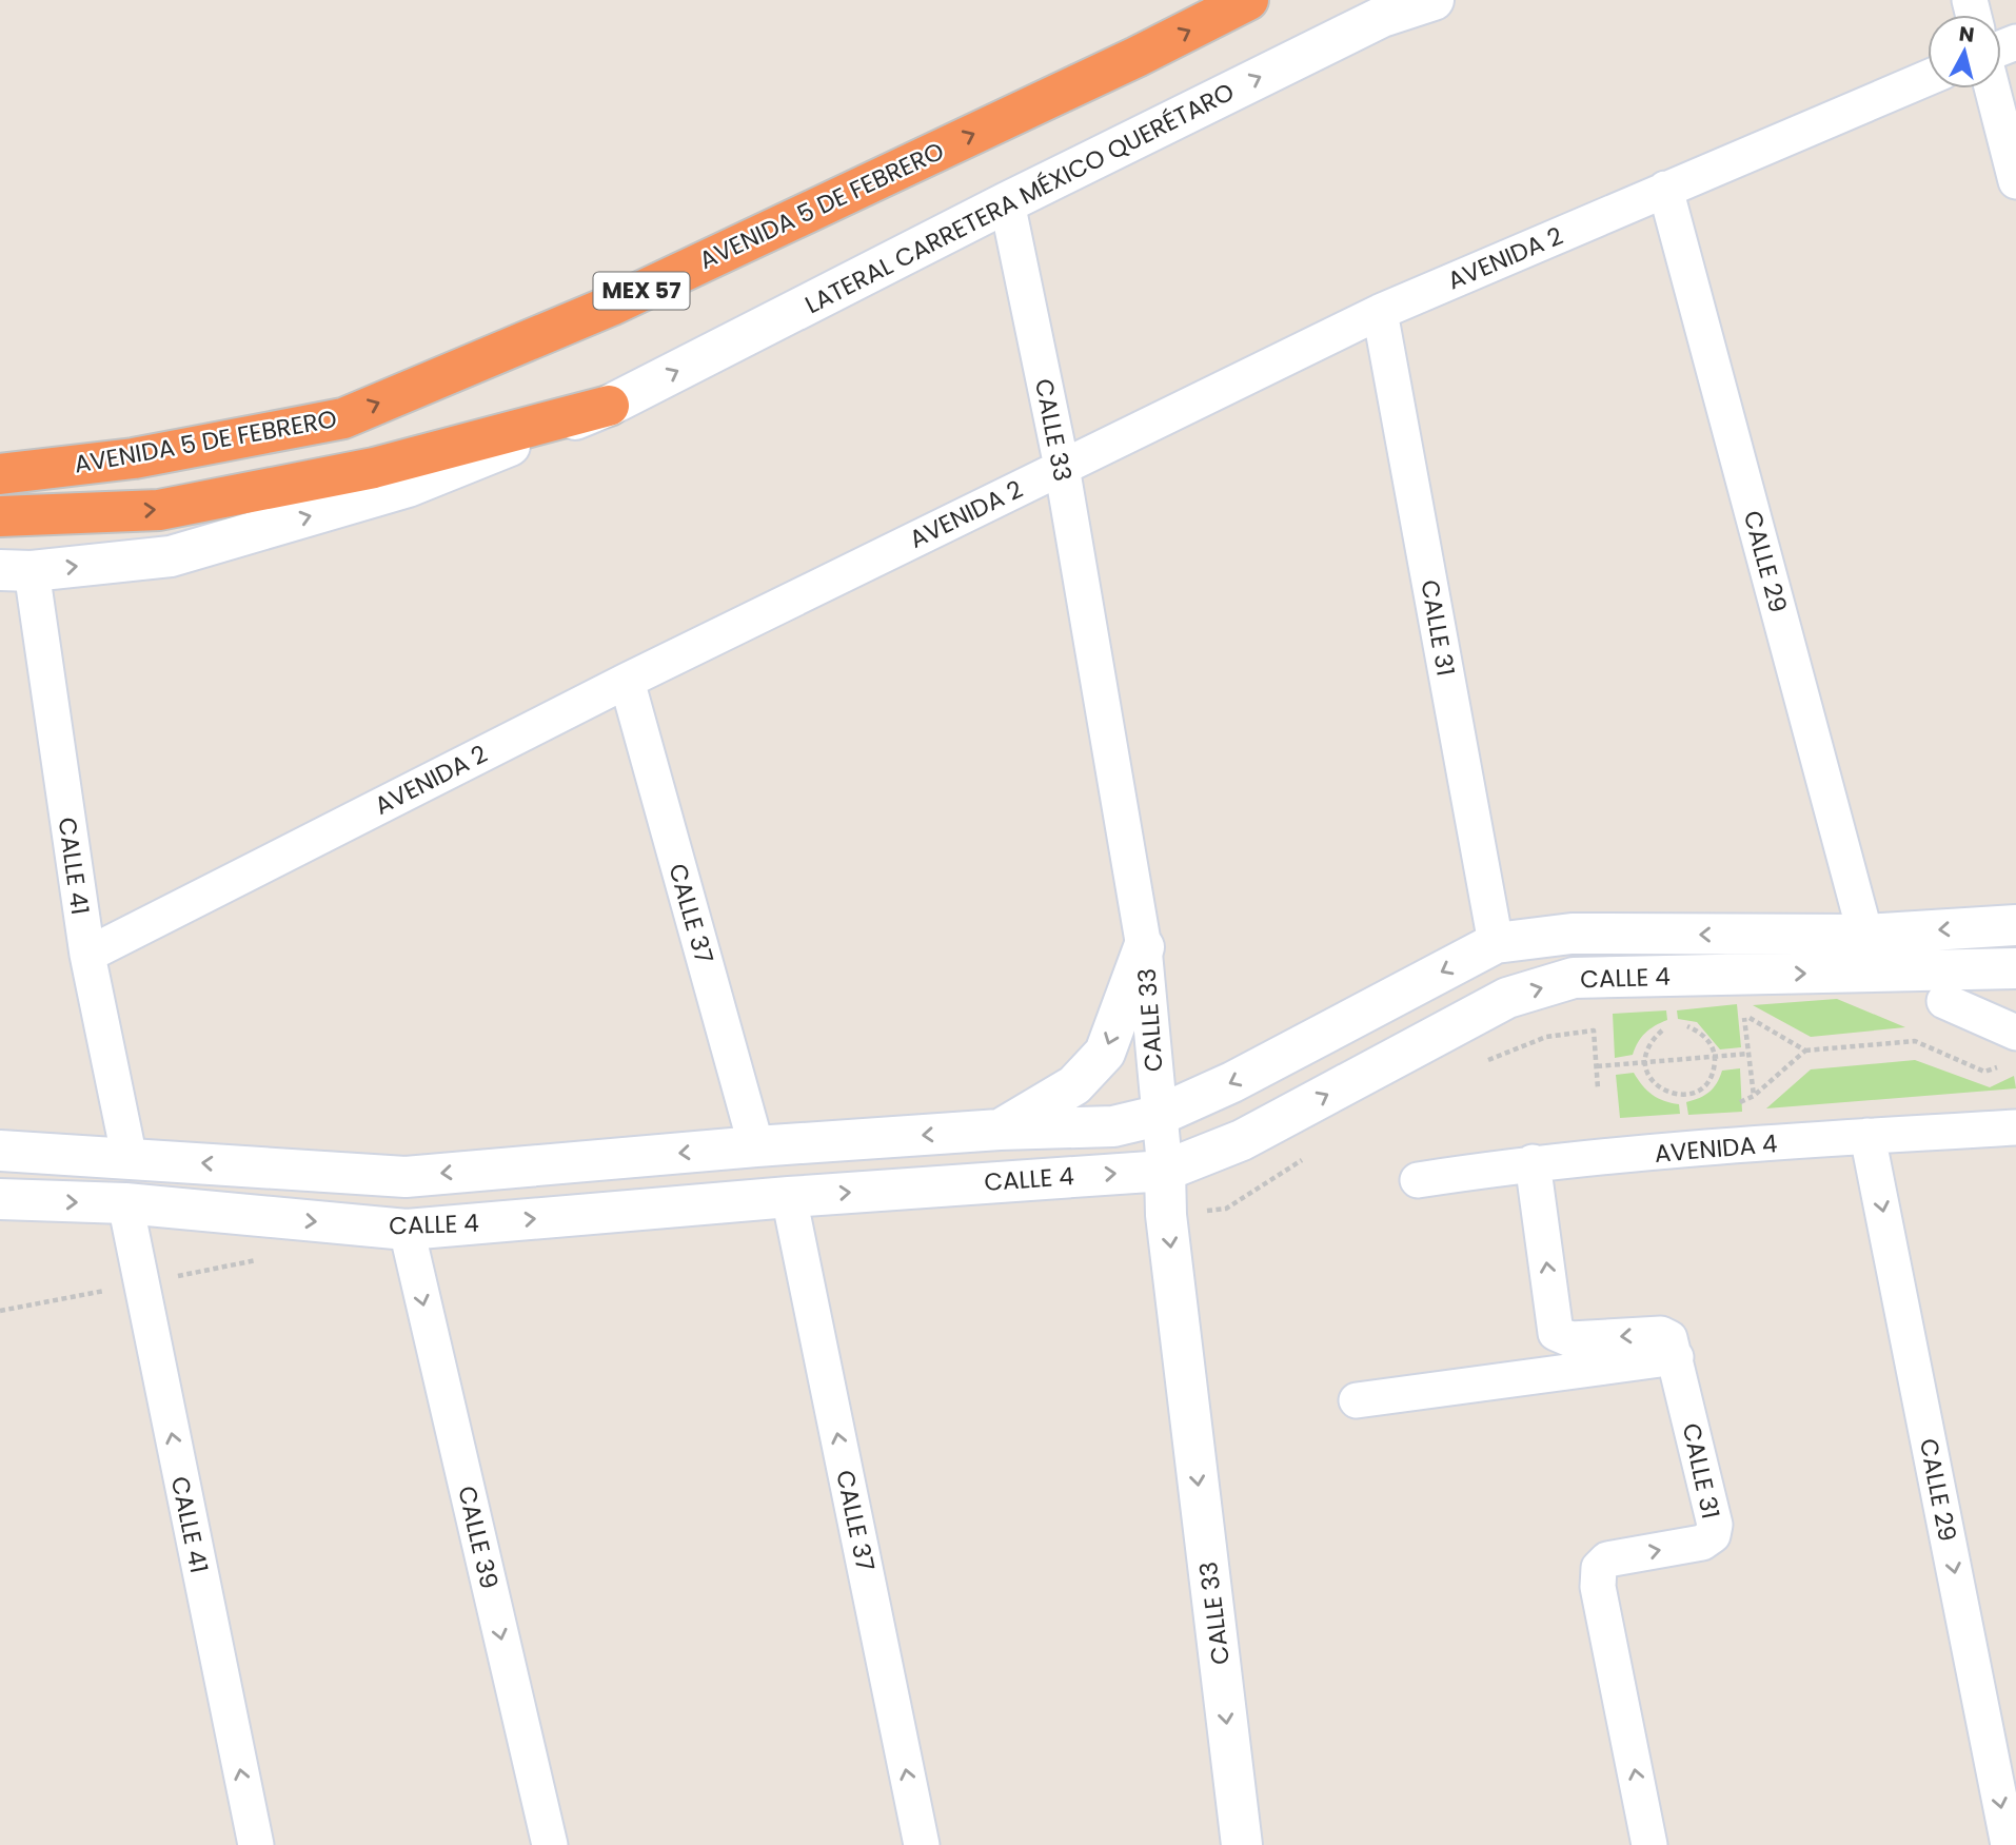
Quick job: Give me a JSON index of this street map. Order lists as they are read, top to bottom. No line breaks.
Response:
{"streets":{"highway":["AVENIDA 5 DE FEBRERO","MEX 57"],"main road":["LATERAL CARRETERA MÉXICO QUERÉTARO","CALLE 33","CALLE 4"],"street":["AVENIDA 2","CALLE 29","CALLE 31","CALLE 41","CALLE 37","AVENIDA 4","CALLE 39"]},"crossings":[["LATERAL CARRETERA MÉXICO QUERÉTARO","CALLE 33"],["LATERAL CARRETERA MÉXICO QUERÉTARO","CALLE 41"],["AVENIDA 2","CALLE 33"],["AVENIDA 2","CALLE 29"],["AVENIDA 2","CALLE 31"],["AVENIDA 2","CALLE 41"],["AVENIDA 2","CALLE 37"],["CALLE 33","CALLE 4"],["CALLE 29","CALLE 4"],["CALLE 29","AVENIDA 4"],["CALLE 31","CALLE 4"],["CALLE 41","CALLE 4"],["CALLE 37","CALLE 4"],["CALLE 4","CALLE 39"]],"one_way":["LATERAL CARRETERA MÉXICO QUERÉTARO","CALLE 33","CALLE 29","CALLE 31","CALLE 41","CALLE 37","CALLE 39"],"north":"top"}
